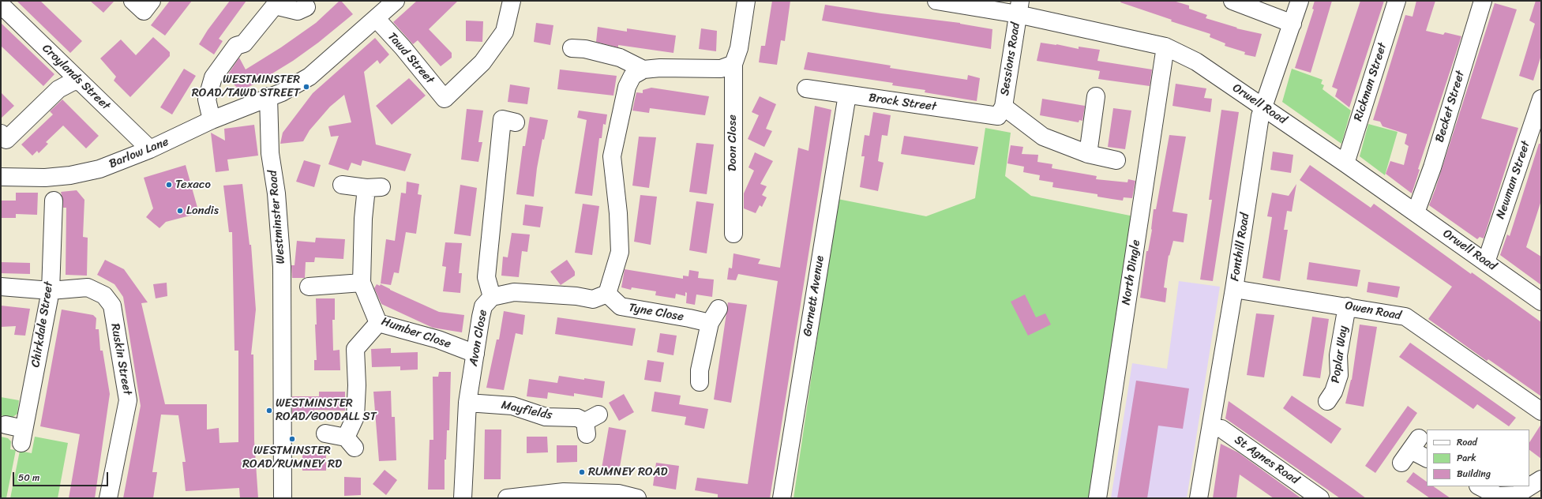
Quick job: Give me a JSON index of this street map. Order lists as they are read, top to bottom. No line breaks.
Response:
{"streets":{"street":["Tawd Street","Sessions Road","Croylands Street","Rickman Street","Brock Street","Orwell Road","Becket Street","Doon Close","Barlow Lane","Newman Street","Westminster Road","Fonthill Road","North Dingle","Garnett Avenue","Owen Road","Tyne Close","Chirkdale Street","Humber Close","Avon Close","Poplar Way","Ruskin Street","Mayfields","St Agnes Road"]},"crossings":[["Sessions Road","Brock Street"],["Sessions Road","Orwell Road"],["Croylands Street","Barlow Lane"],["Rickman Street","Orwell Road"],["Brock Street","Garnett Avenue"],["Orwell Road","Becket Street"],["Orwell Road","Newman Street"],["Orwell Road","Fonthill Road"],["Orwell Road","North Dingle"],["Barlow Lane","Westminster Road"],["Fonthill Road","Owen Road"],["Fonthill Road","St Agnes Road"],["Owen Road","Poplar Way"],["Chirkdale Street","Ruskin Street"],["Humber Close","Avon Close"],["Avon Close","Mayfields"]],"places":["WESTMINSTER ROAD/TAWD STREET","Texaco","Londis","WESTMINSTER ROAD/GOODALL ST","WESTMINSTER ROAD/RUMNEY RD","RUMNEY ROAD"],"legend":["Road","Park","Building"],"scale_bar":"50 m"}
